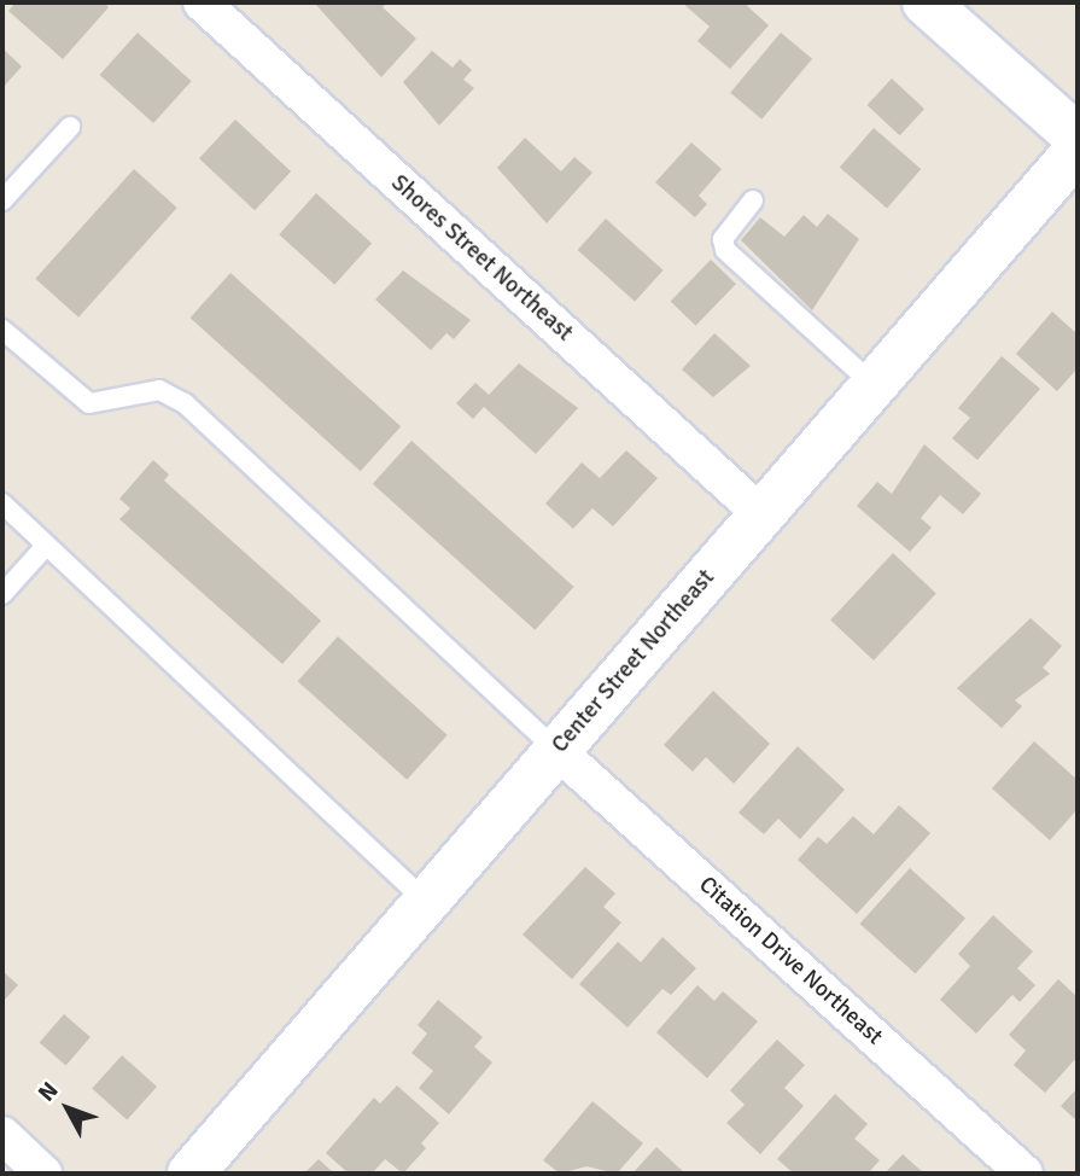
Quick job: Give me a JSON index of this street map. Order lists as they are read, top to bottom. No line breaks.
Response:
{"streets":{"main road":["Center Street Northeast"],"street":["Shores Street Northeast","Citation Drive Northeast"]},"crossings":[["Shores Street Northeast","Center Street Northeast"],["Center Street Northeast","Citation Drive Northeast"]],"north":"top left"}
